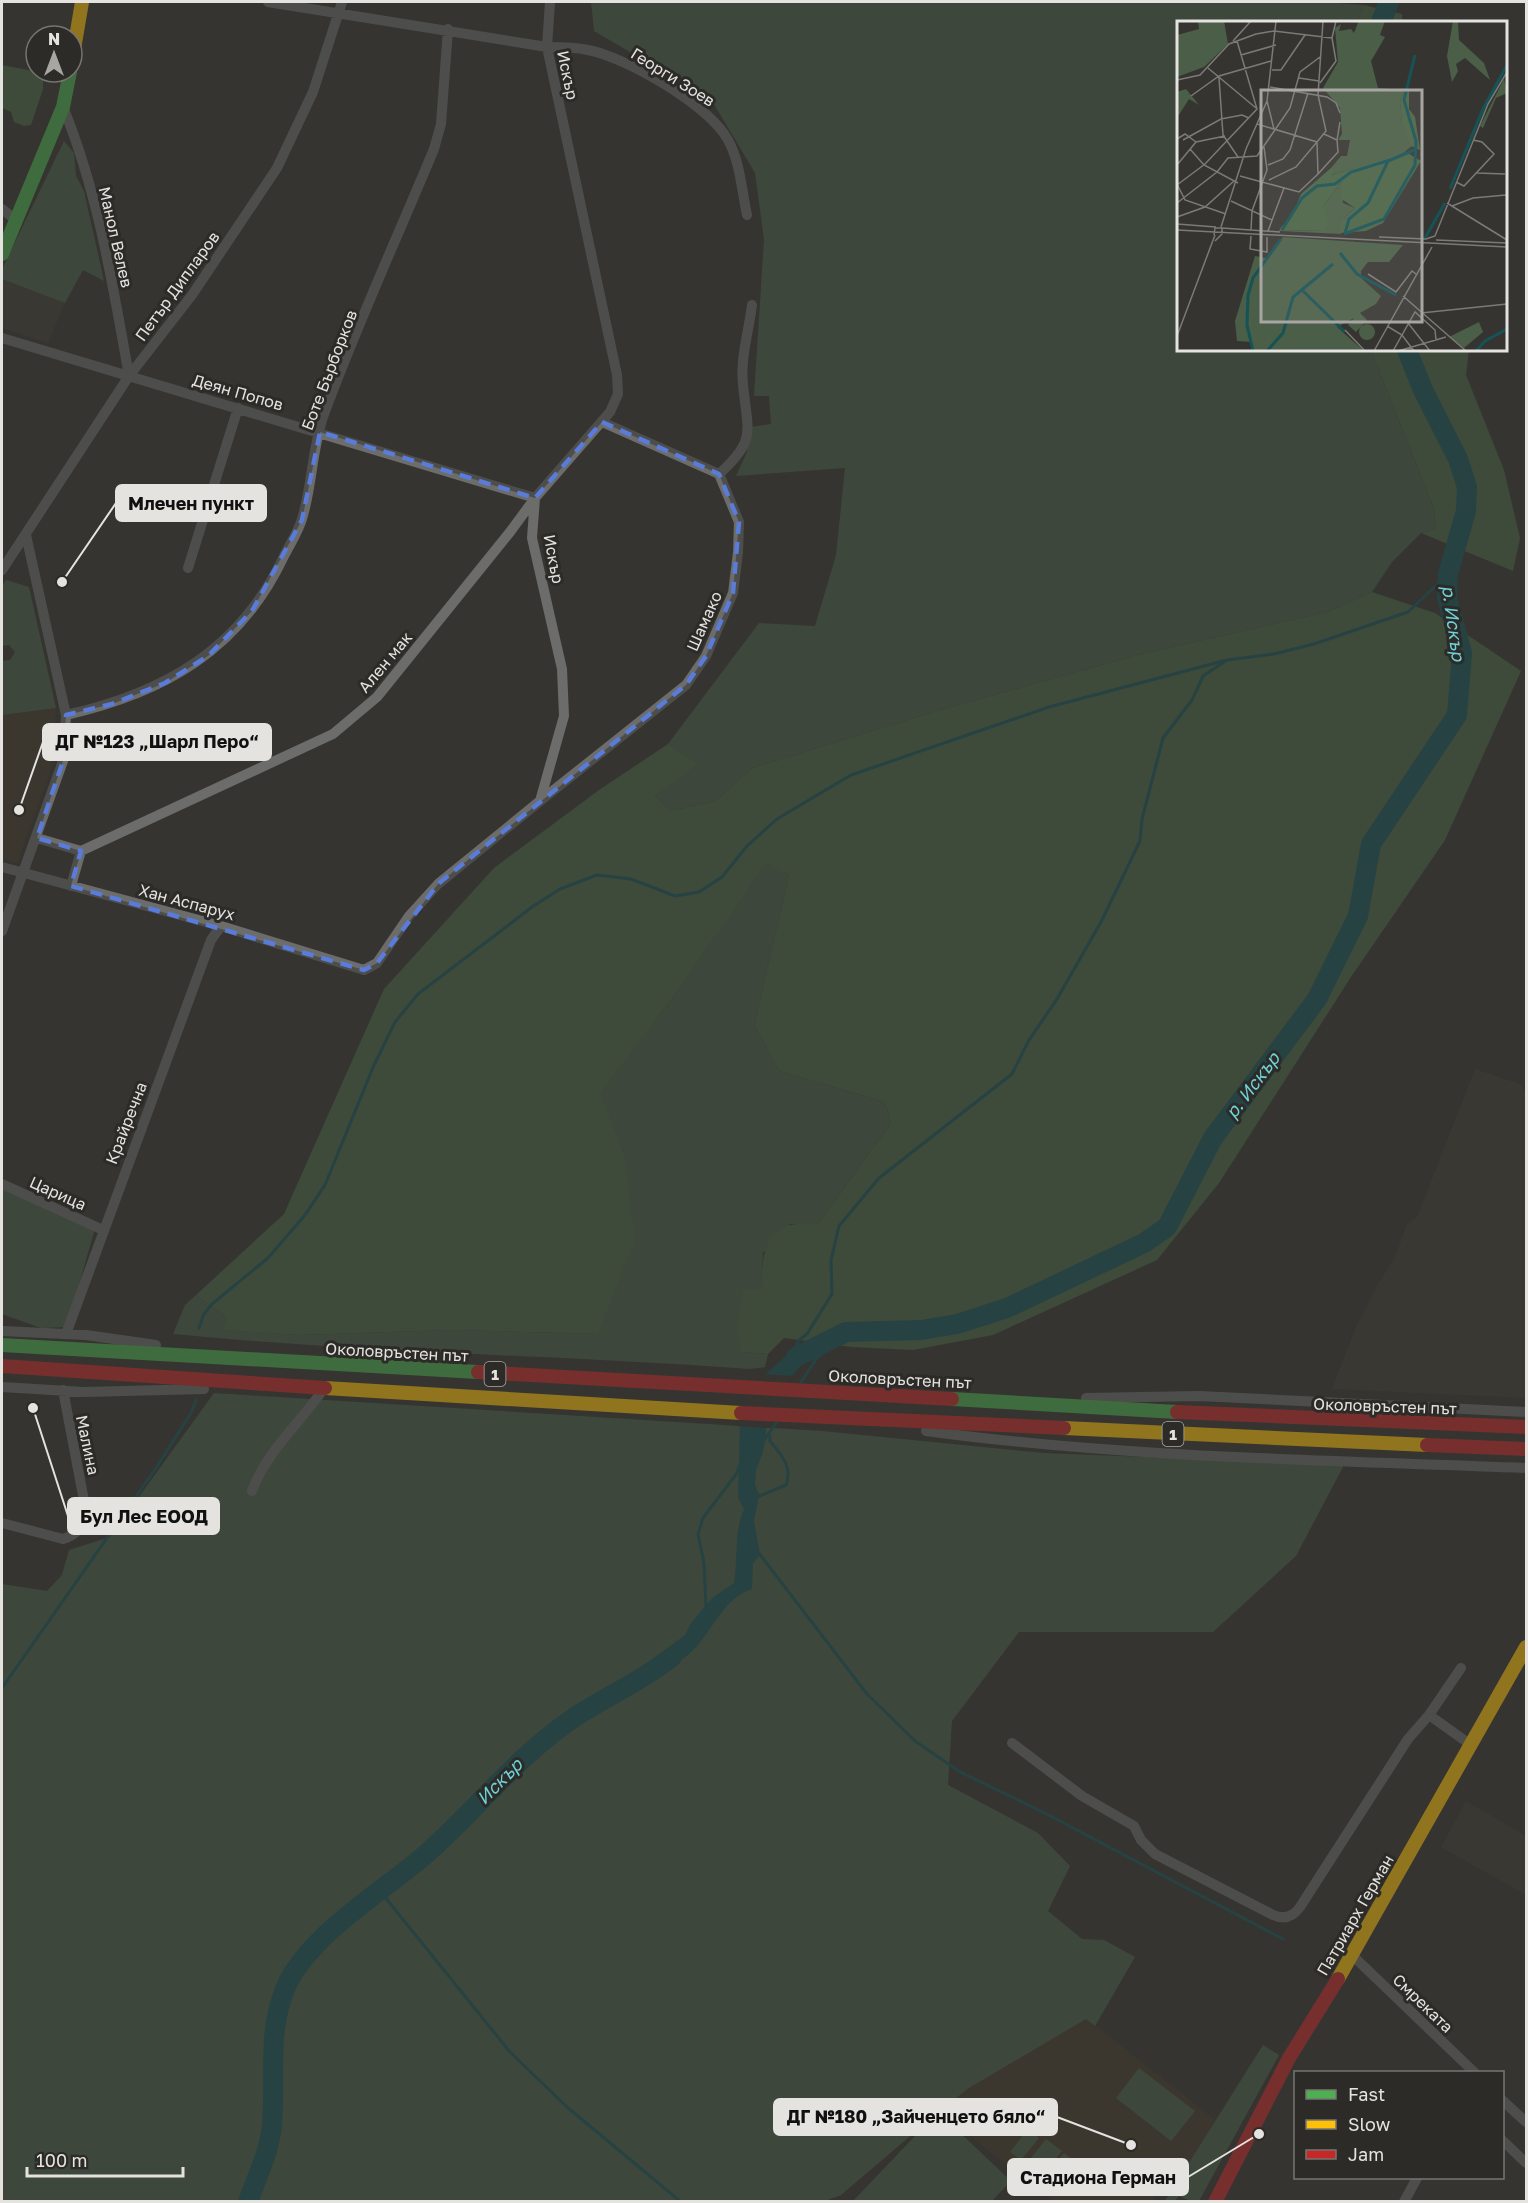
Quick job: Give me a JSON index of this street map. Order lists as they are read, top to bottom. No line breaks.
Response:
{"streets":{"main road":["Околовръстен път","1","Патриарх Герман"],"street":["Искър","Георги Зоев","Манол Велев","Петър Дипларов","Боте Бърборков","Деян Попов","Шамако","Ален мак","Хан Аспарух","Крайречна","Царица","Малина","Смреката"]},"crossings":[["Искър","Георги Зоев"],["Искър","Деян Попов"],["Искър","Шамако"],["Искър","Ален мак"],["Искър","Хан Аспарух"],["Георги Зоев","Петър Дипларов"],["Георги Зоев","Боте Бърборков"],["Манол Велев","Петър Дипларов"],["Манол Велев","Деян Попов"],["Петър Дипларов","Деян Попов"],["Боте Бърборков","Деян Попов"],["Деян Попов","Ален мак"],["Шамако","Хан Аспарух"],["Хан Аспарух","Крайречна"],["Крайречна","Царица"],["Крайречна","Околовръстен път"],["Патриарх Герман","Смреката"]],"water":["р. Искър","Искър"],"places":["Млечен пункт","ДГ №123 „Шарл Перо“","Бул Лес ЕООД","Стадиона Герман","ДГ №180 „Зайченцето бяло“"],"legend":["Fast","Slow","Jam"],"scale_bar":"100 m","north":"top"}
